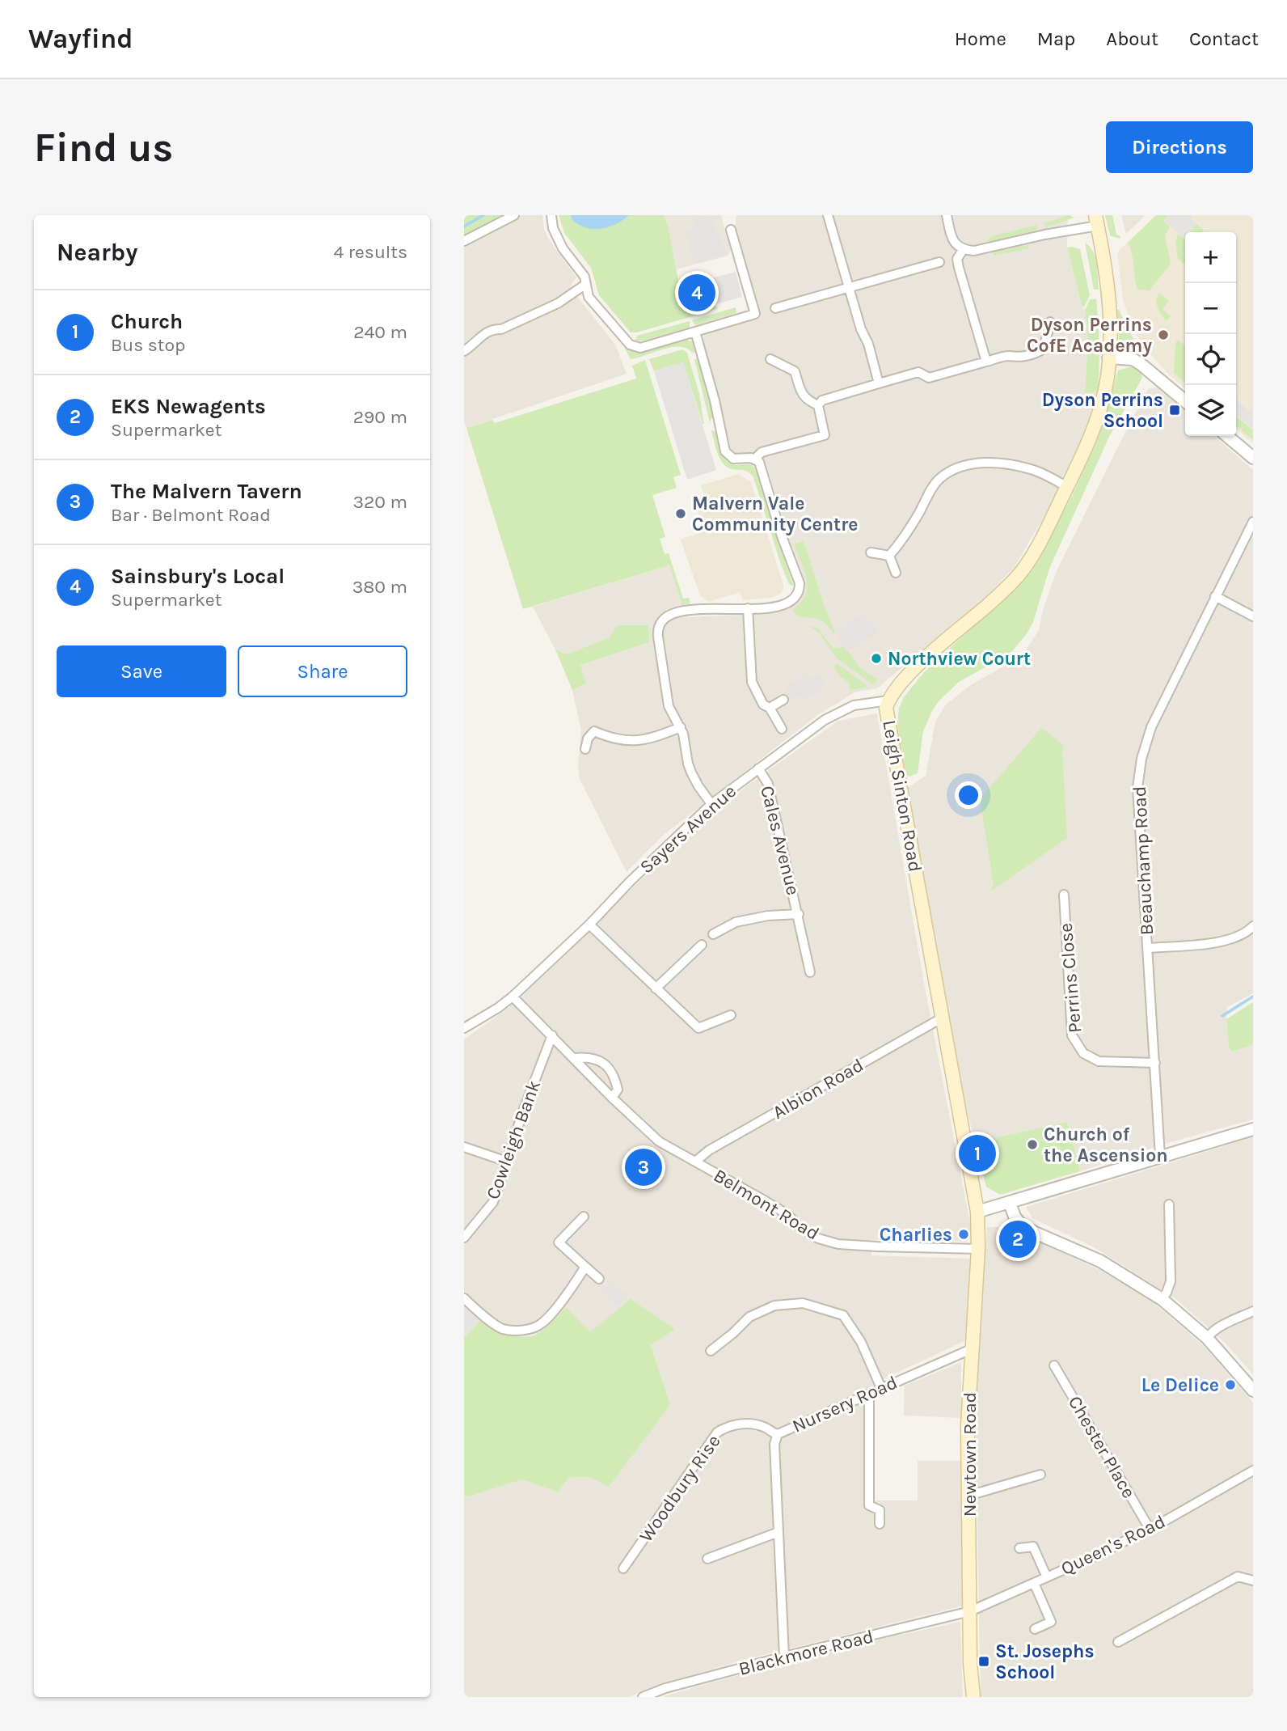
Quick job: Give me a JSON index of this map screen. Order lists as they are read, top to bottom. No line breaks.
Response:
{"streets":{"main road":["Leigh Sinton Road","Newtown Road"],"street":["Sayers Avenue","Cales Avenue","Beauchamp Road","Perrins Close","Albion Road","Cowleigh Bank","Belmont Road","Nursery Road","Chester Place","Woodbury Rise","Queen's Road","Blackmore Road"]},"crossings":[["Leigh Sinton Road","Sayers Avenue"],["Leigh Sinton Road","Albion Road"],["Leigh Sinton Road","Newtown Road"],["Sayers Avenue","Cales Avenue"],["Sayers Avenue","Belmont Road"],["Beauchamp Road","Perrins Close"],["Albion Road","Belmont Road"],["Cowleigh Bank","Belmont Road"],["Belmont Road","Newtown Road"],["Nursery Road","Newtown Road"],["Nursery Road","Woodbury Rise"],["Nursery Road","Blackmore Road"],["Chester Place","Queen's Road"],["Newtown Road","Queen's Road"],["Newtown Road","Blackmore Road"],["Queen's Road","Blackmore Road"]],"places":{"other":["Dyson Perrins CofE Academy","Malvern Vale Community Centre","Northview Court","Church of the Ascension","Charlies","Le Delice"],"transit":["Dyson Perrins School","St. Josephs School"]},"page":{"header":"Wayfind","nav":["Home","Map","About","Contact"],"buttons":["Directions",["Save","Share"]],"title":"Find us","heading":["Nearby","4 results"],"map_buttons":["+","−"],"pins":["4","1","3","2"],"list":[{"mark":"1","name":"Church","note":"Bus stop","value":"240 m"},{"mark":"2","name":"EKS Newagents","note":"Supermarket","value":"290 m"},{"mark":"3","name":"The Malvern Tavern","note":"Bar · Belmont Road","value":"320 m"},{"mark":"4","name":"Sainsbury's Local","note":"Supermarket","value":"380 m"}]}}
